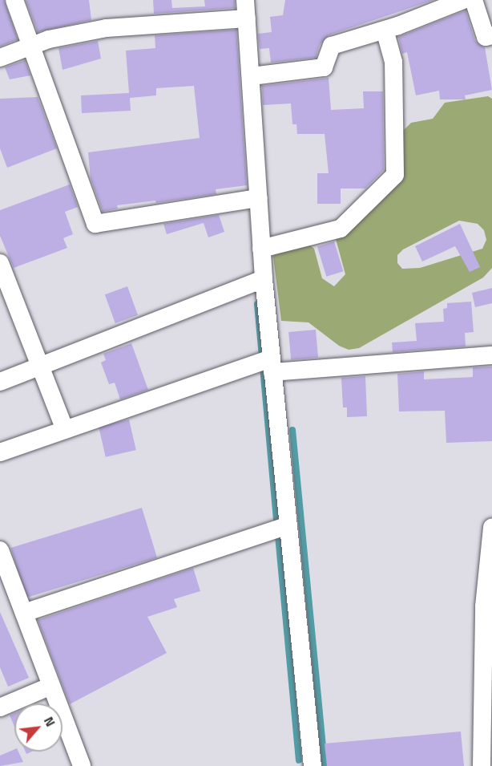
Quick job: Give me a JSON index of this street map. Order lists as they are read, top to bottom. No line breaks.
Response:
{"north":"top right"}
